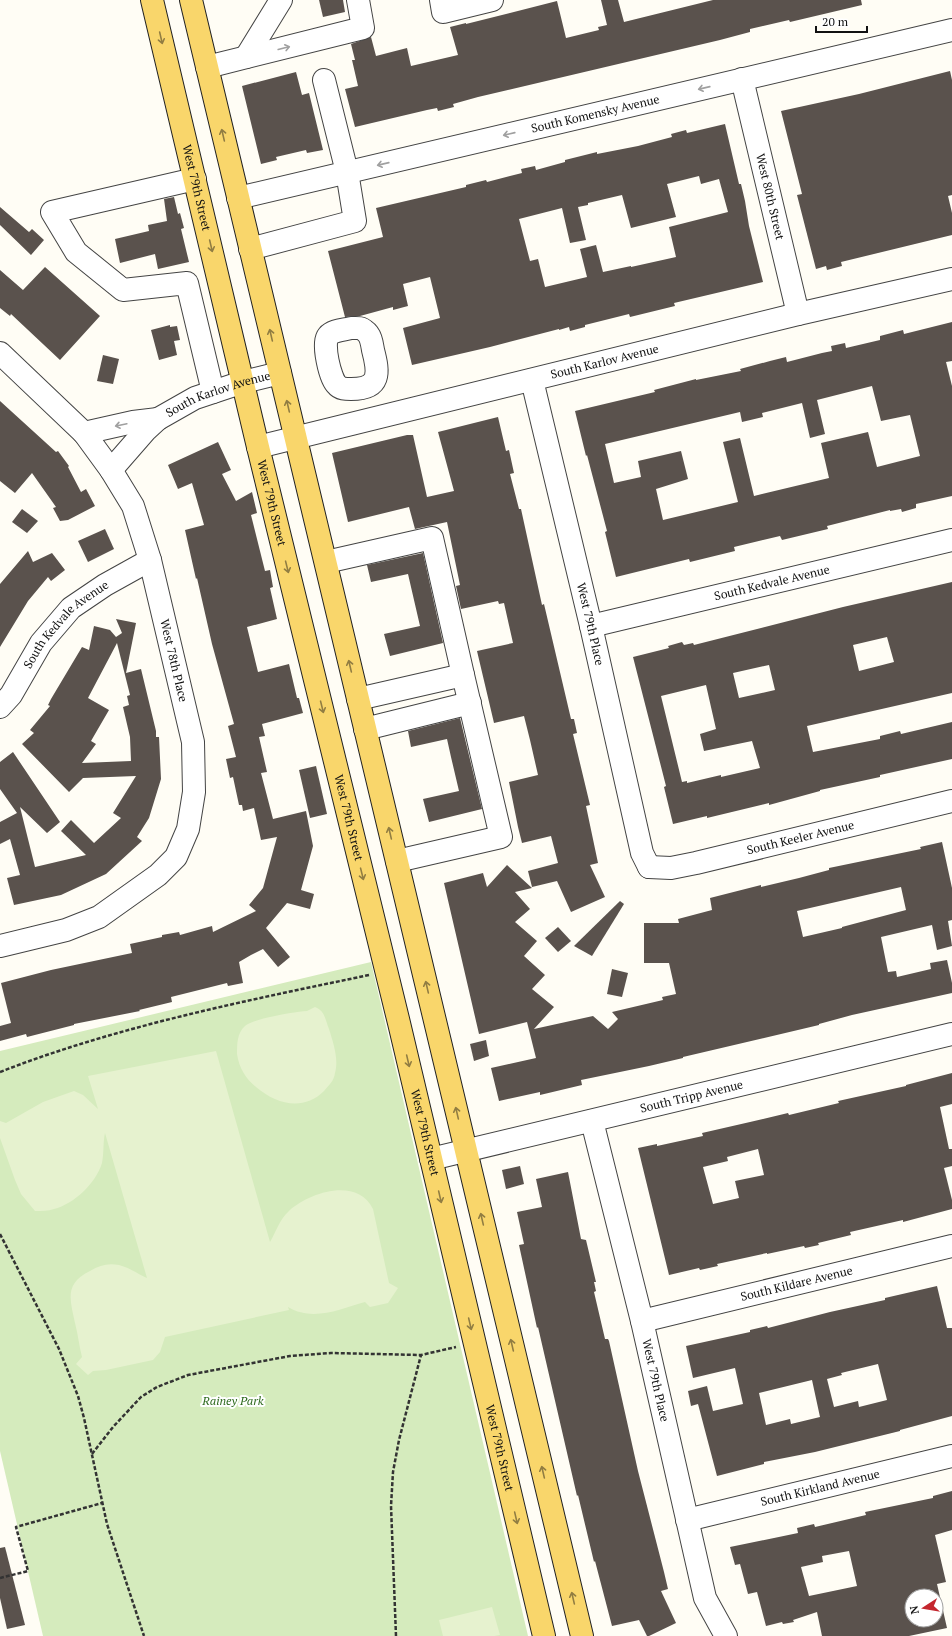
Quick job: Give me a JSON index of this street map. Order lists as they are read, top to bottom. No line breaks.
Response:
{"streets":{"main road":["West 79th Street"],"street":["South Komensky Avenue","West 80th Street","South Karlov Avenue","South Kedvale Avenue","West 79th Place","West 78th Place","South Keeler Avenue","South Tripp Avenue","South Kildare Avenue","South Kirkland Avenue"]},"crossings":[["South Komensky Avenue","West 80th Street"],["West 79th Street","South Karlov Avenue"],["West 79th Street","South Tripp Avenue"],["West 80th Street","South Karlov Avenue"],["South Karlov Avenue","West 79th Place"],["South Karlov Avenue","West 78th Place"],["South Kedvale Avenue","West 79th Place"],["South Kedvale Avenue","West 78th Place"],["West 79th Place","South Keeler Avenue"],["West 79th Place","South Tripp Avenue"],["West 79th Place","South Kildare Avenue"],["West 79th Place","South Kirkland Avenue"]],"one_way":["South Komensky Avenue"],"parks":["Rainey Park"],"scale_bar":"20 m","north":"left"}
